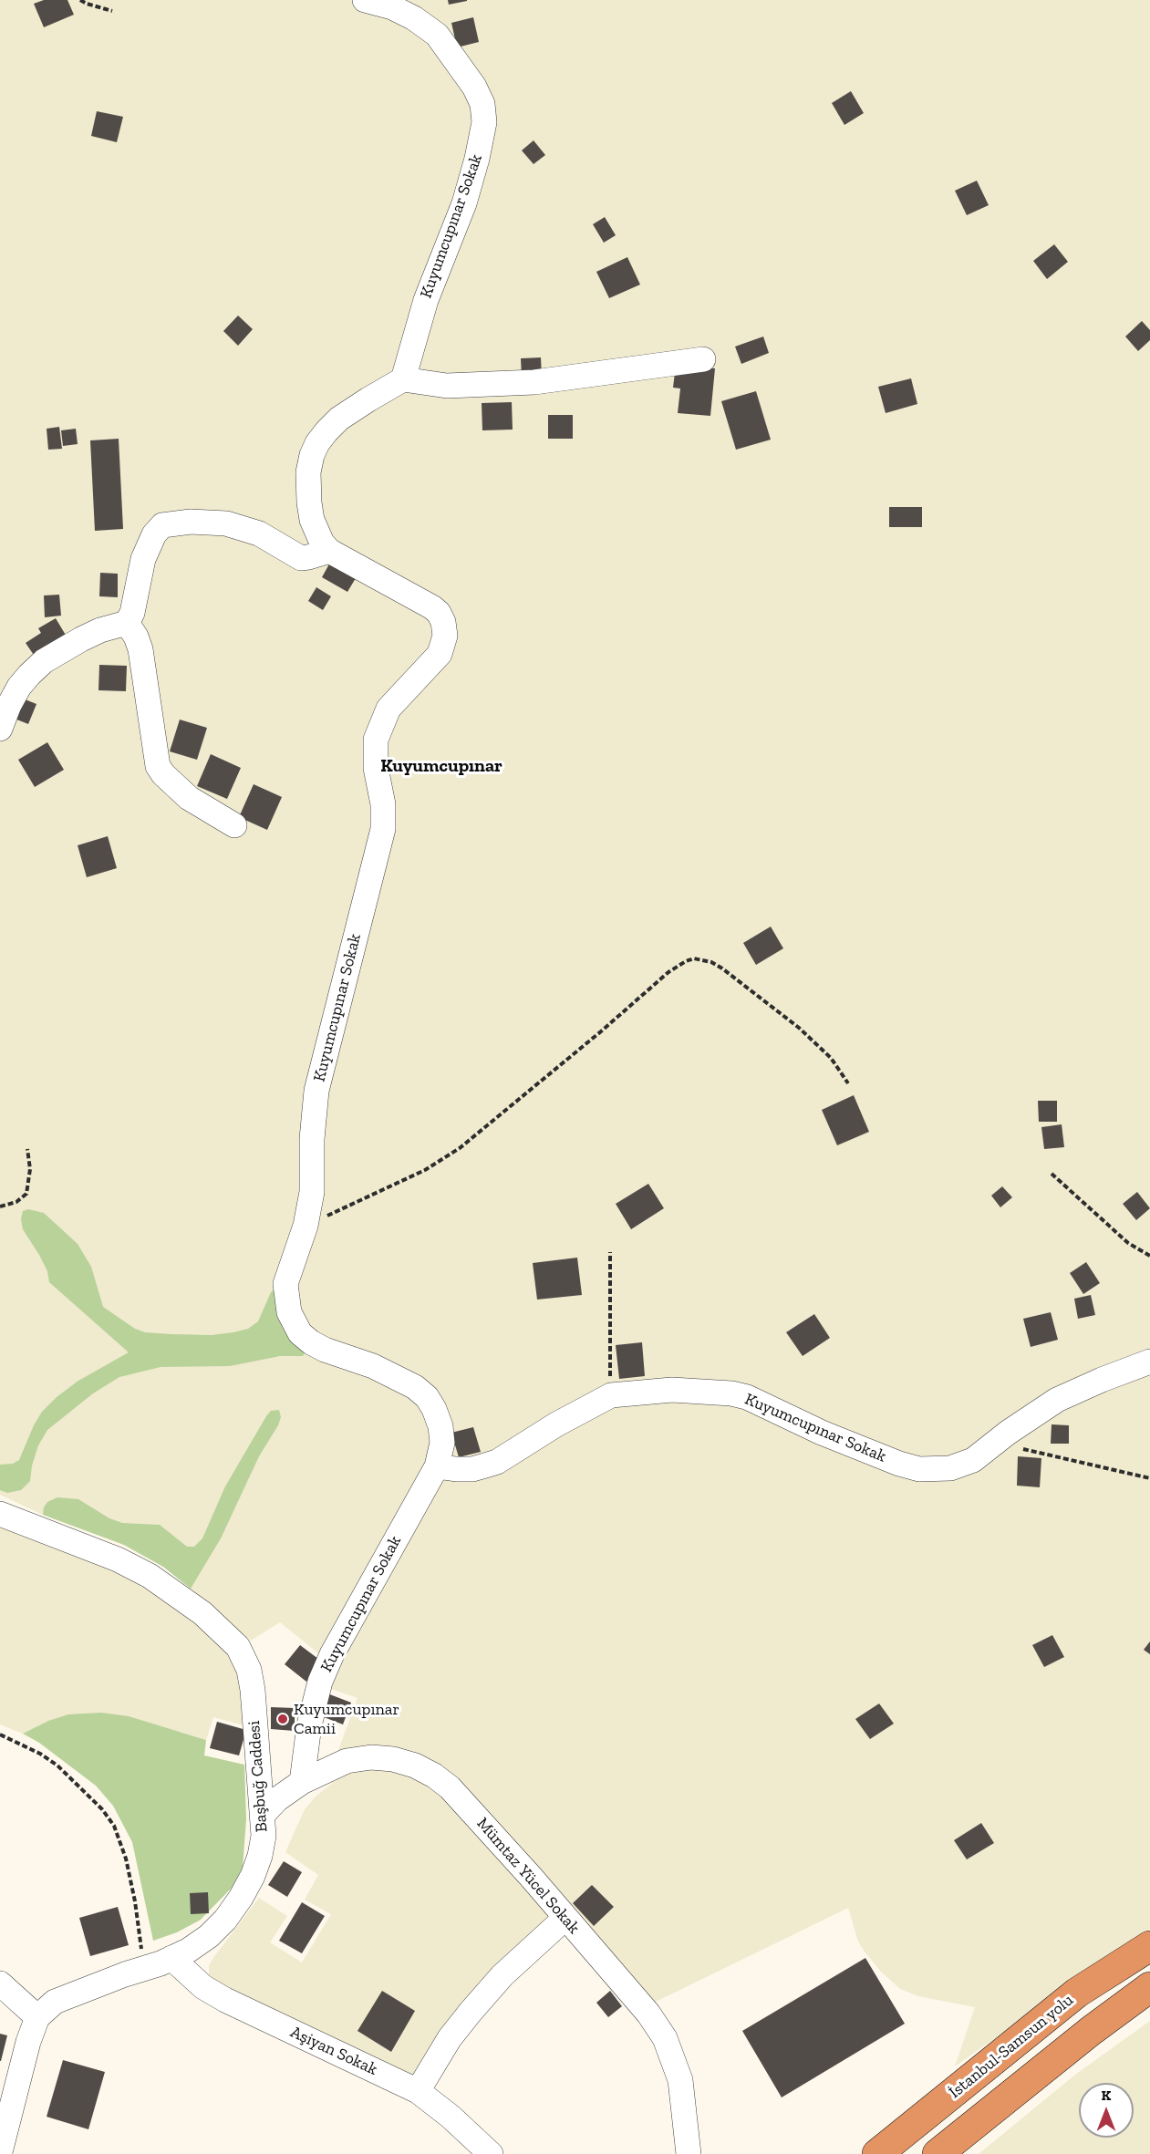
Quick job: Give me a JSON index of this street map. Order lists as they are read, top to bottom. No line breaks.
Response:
{"streets":{"highway":["İstanbul-Samsun yolu"],"street":["Kuyumcupınar Sokak","Başbuğ Caddesi","Mümtaz Yücel Sokak","Aşiyan Sokak"]},"crossings":[["Kuyumcupınar Sokak","Mümtaz Yücel Sokak"],["Başbuğ Caddesi","Mümtaz Yücel Sokak"],["Başbuğ Caddesi","Aşiyan Sokak"]],"districts":["Kuyumcupınar"],"places":["Kuyumcupınar Camii"],"north":"top"}
